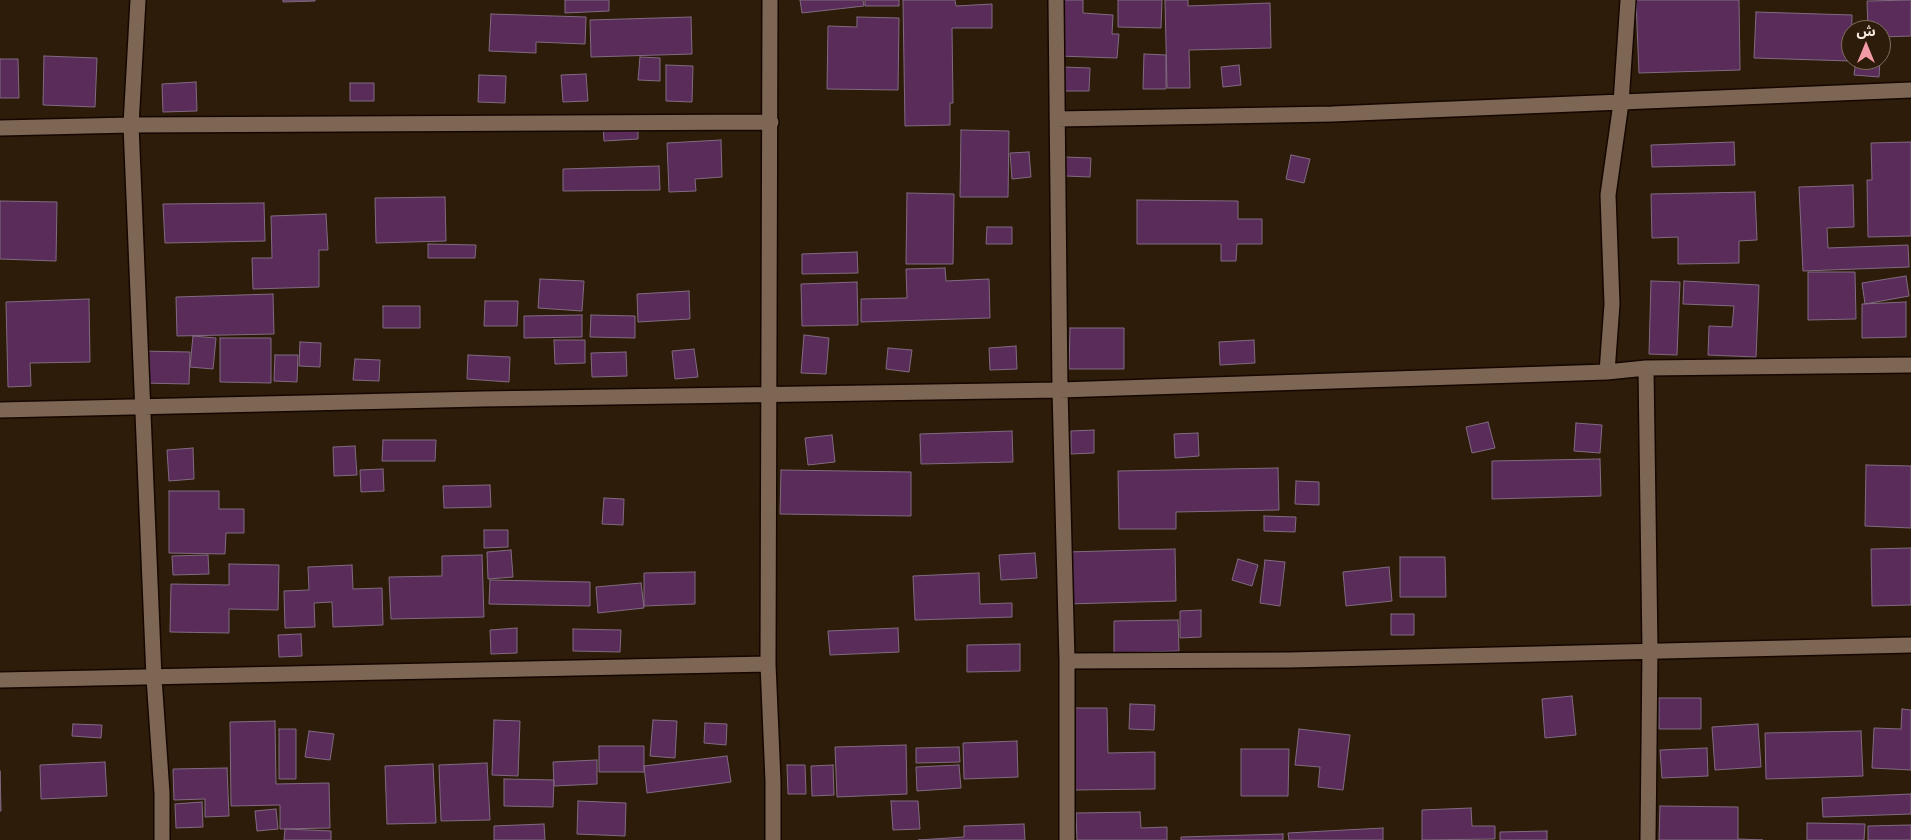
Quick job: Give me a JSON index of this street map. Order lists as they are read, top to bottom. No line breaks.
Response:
{"north":"top"}
